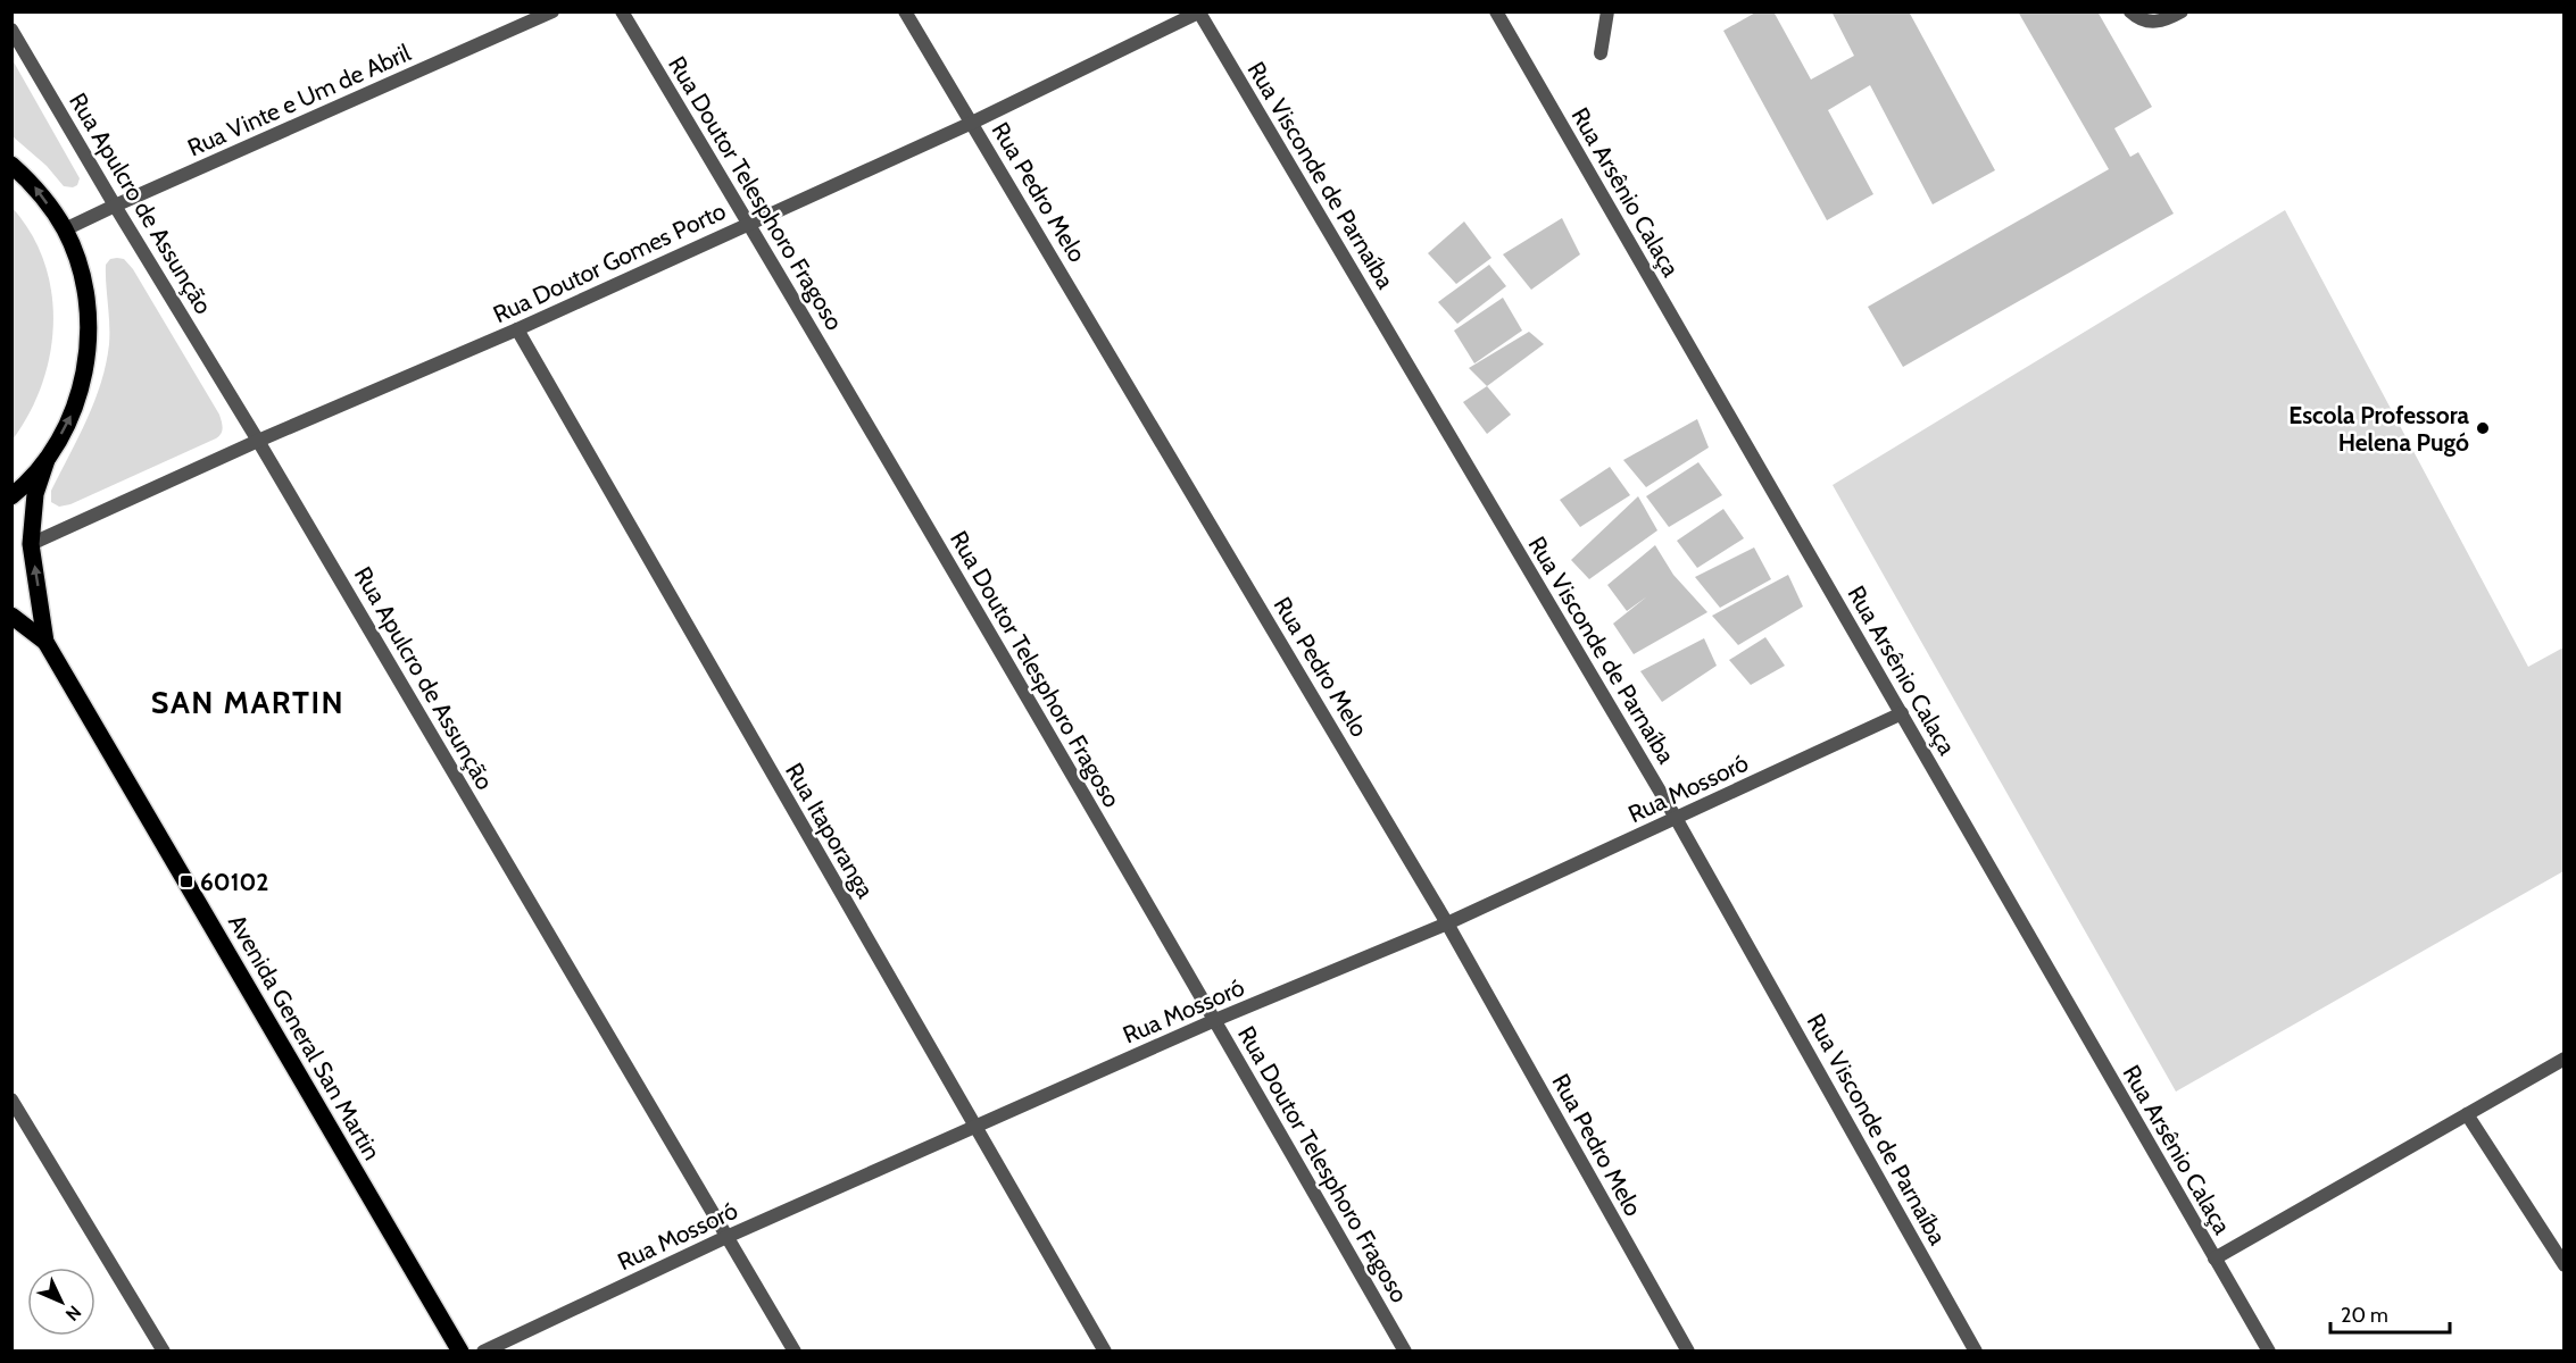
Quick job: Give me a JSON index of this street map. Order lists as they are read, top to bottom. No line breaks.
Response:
{"streets":{"main road":["Avenida General San Martin"],"street":["Rua Vinte e Um de Abril","Rua Visconde de Parnaíba","Rua Pedro Melo","Rua Arsênio Calaça","Rua Doutor Telesphoro Fragoso","Rua Apulcro de Assunção","Rua Doutor Gomes Porto","Rua Mossoró","Rua Itaporanga"]},"crossings":[["Rua Vinte e Um de Abril","Rua Apulcro de Assunção"],["Rua Visconde de Parnaíba","Rua Doutor Gomes Porto"],["Rua Visconde de Parnaíba","Rua Mossoró"],["Rua Pedro Melo","Rua Doutor Gomes Porto"],["Rua Pedro Melo","Rua Mossoró"],["Rua Arsênio Calaça","Rua Mossoró"],["Rua Doutor Telesphoro Fragoso","Rua Doutor Gomes Porto"],["Rua Doutor Telesphoro Fragoso","Rua Mossoró"],["Rua Apulcro de Assunção","Rua Doutor Gomes Porto"],["Rua Apulcro de Assunção","Rua Mossoró"],["Rua Doutor Gomes Porto","Rua Itaporanga"],["Rua Doutor Gomes Porto","Avenida General San Martin"],["Rua Mossoró","Rua Itaporanga"]],"districts":["SAN MARTIN"],"places":{"other":["Escola Professora Helena Pugó"],"transit":["60102"]},"scale_bar":"20 m","north":"bottom right"}
